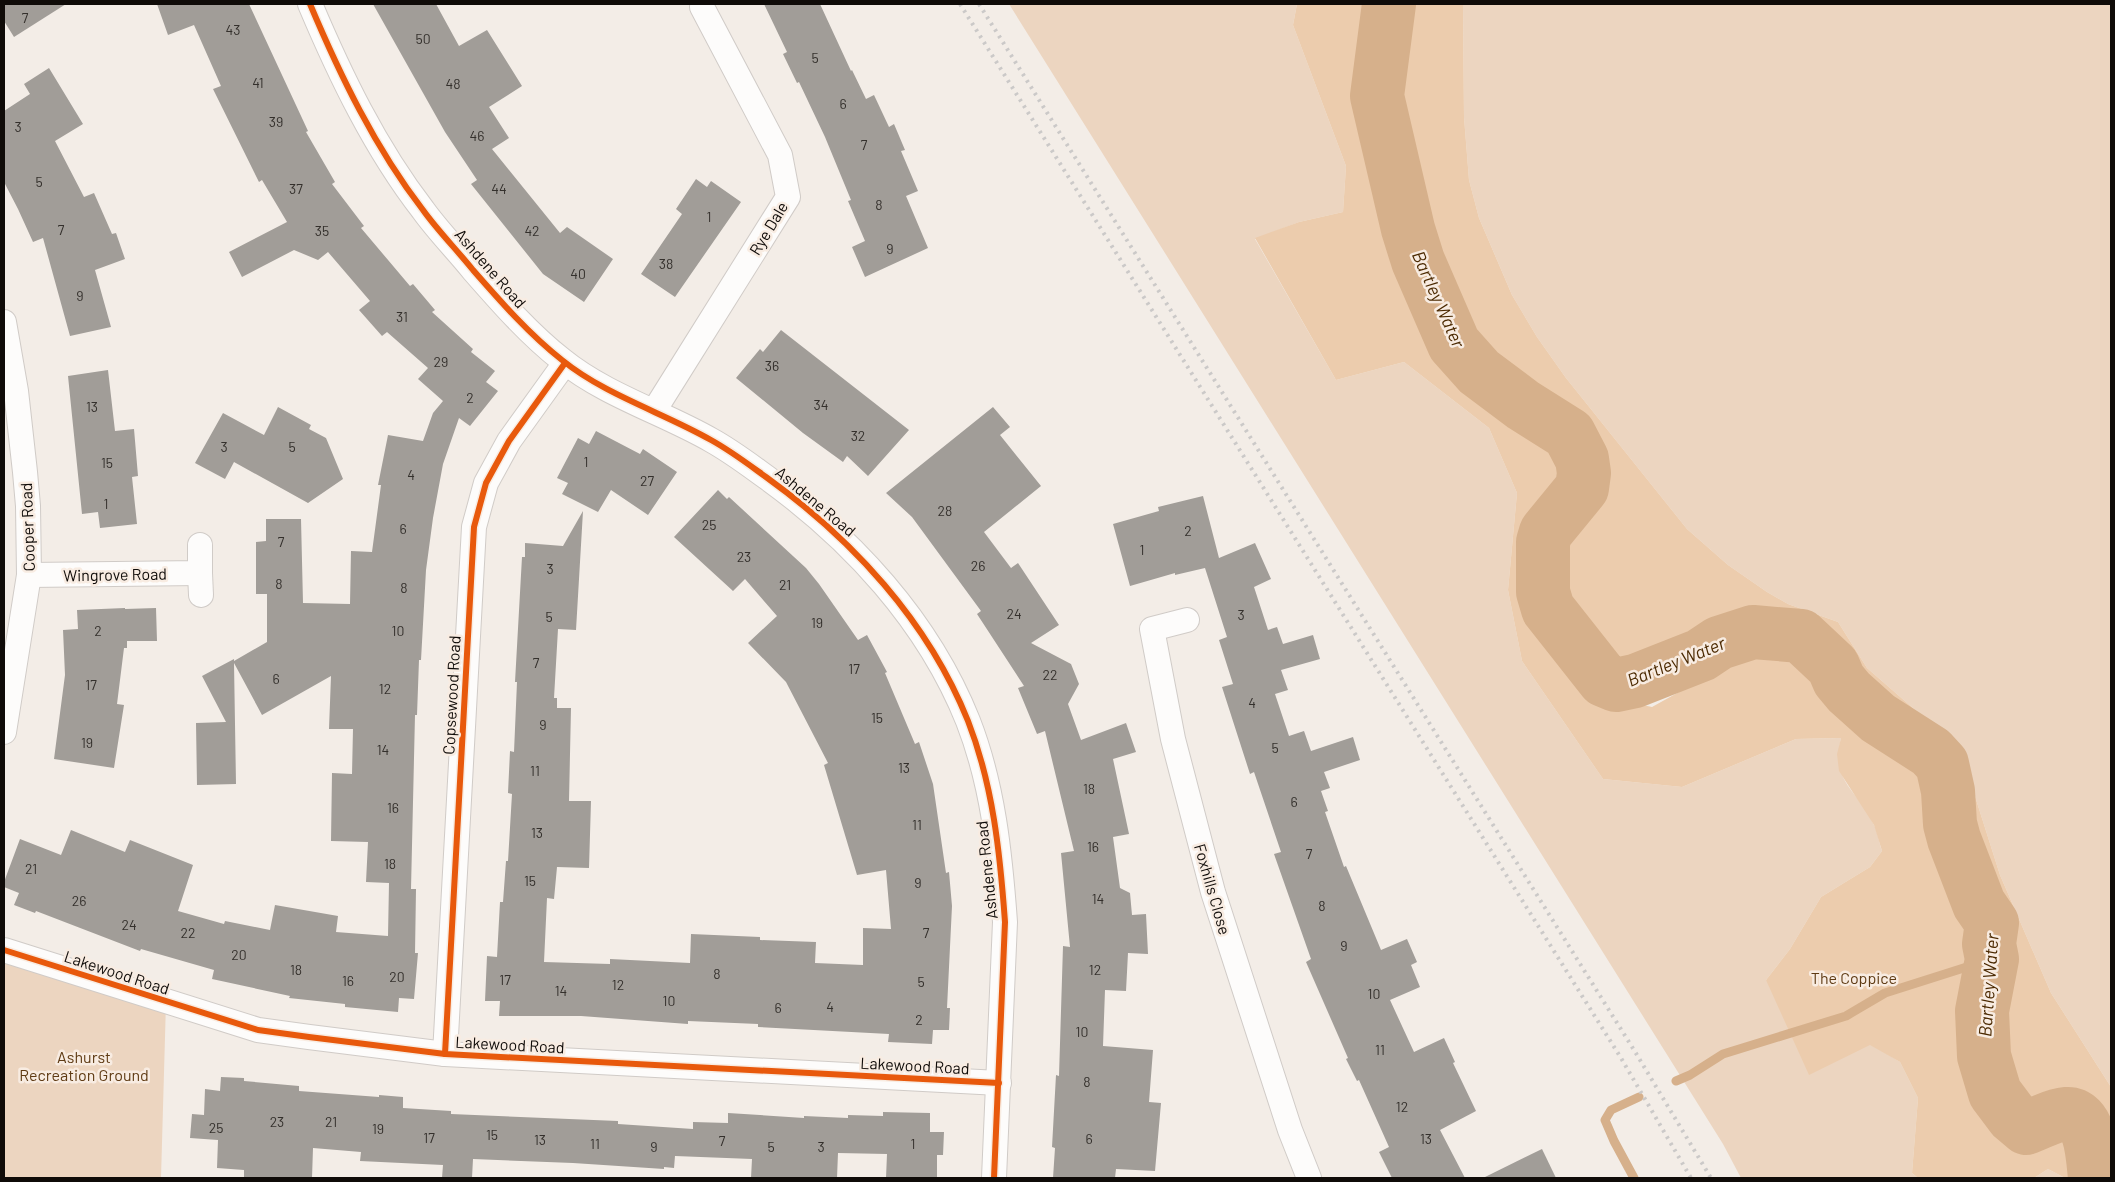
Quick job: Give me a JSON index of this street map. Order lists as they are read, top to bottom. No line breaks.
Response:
{"streets":{"street":["Rye Dale","Ashdene Road","Cooper Road","Wingrove Road","Copsewood Road","Foxhills Close","Lakewood Road"]},"crossings":[["Rye Dale","Ashdene Road"],["Ashdene Road","Copsewood Road"],["Ashdene Road","Lakewood Road"],["Cooper Road","Wingrove Road"],["Copsewood Road","Lakewood Road"]],"water":["Bartley Water"],"parks":["The Coppice","Ashurst Recreation Ground"],"house_numbers":["7","43","50","5","41","48","6","39","3","46","7","5","37","44","8","1","7","35","42","9","38","40","9","31","29","36","2","34","13","32","3","5","1","15","4","27","1","28","25","6","2","7","1","23","26","3","8","21","8","24","3","5","19","2","10","7","17","22","6","17","12","4","15","9","19","5","14","13","11","18","6","16","11","13","16","7","18","21","15","9","14","26","8","24","22","7","9","20","18","12","8","20","17","16","5","12","14","10","10","4","6","2","10","11","8","12","23","21","25","19","15","17","6","13","13","7","11","1","9","5","3"]}
